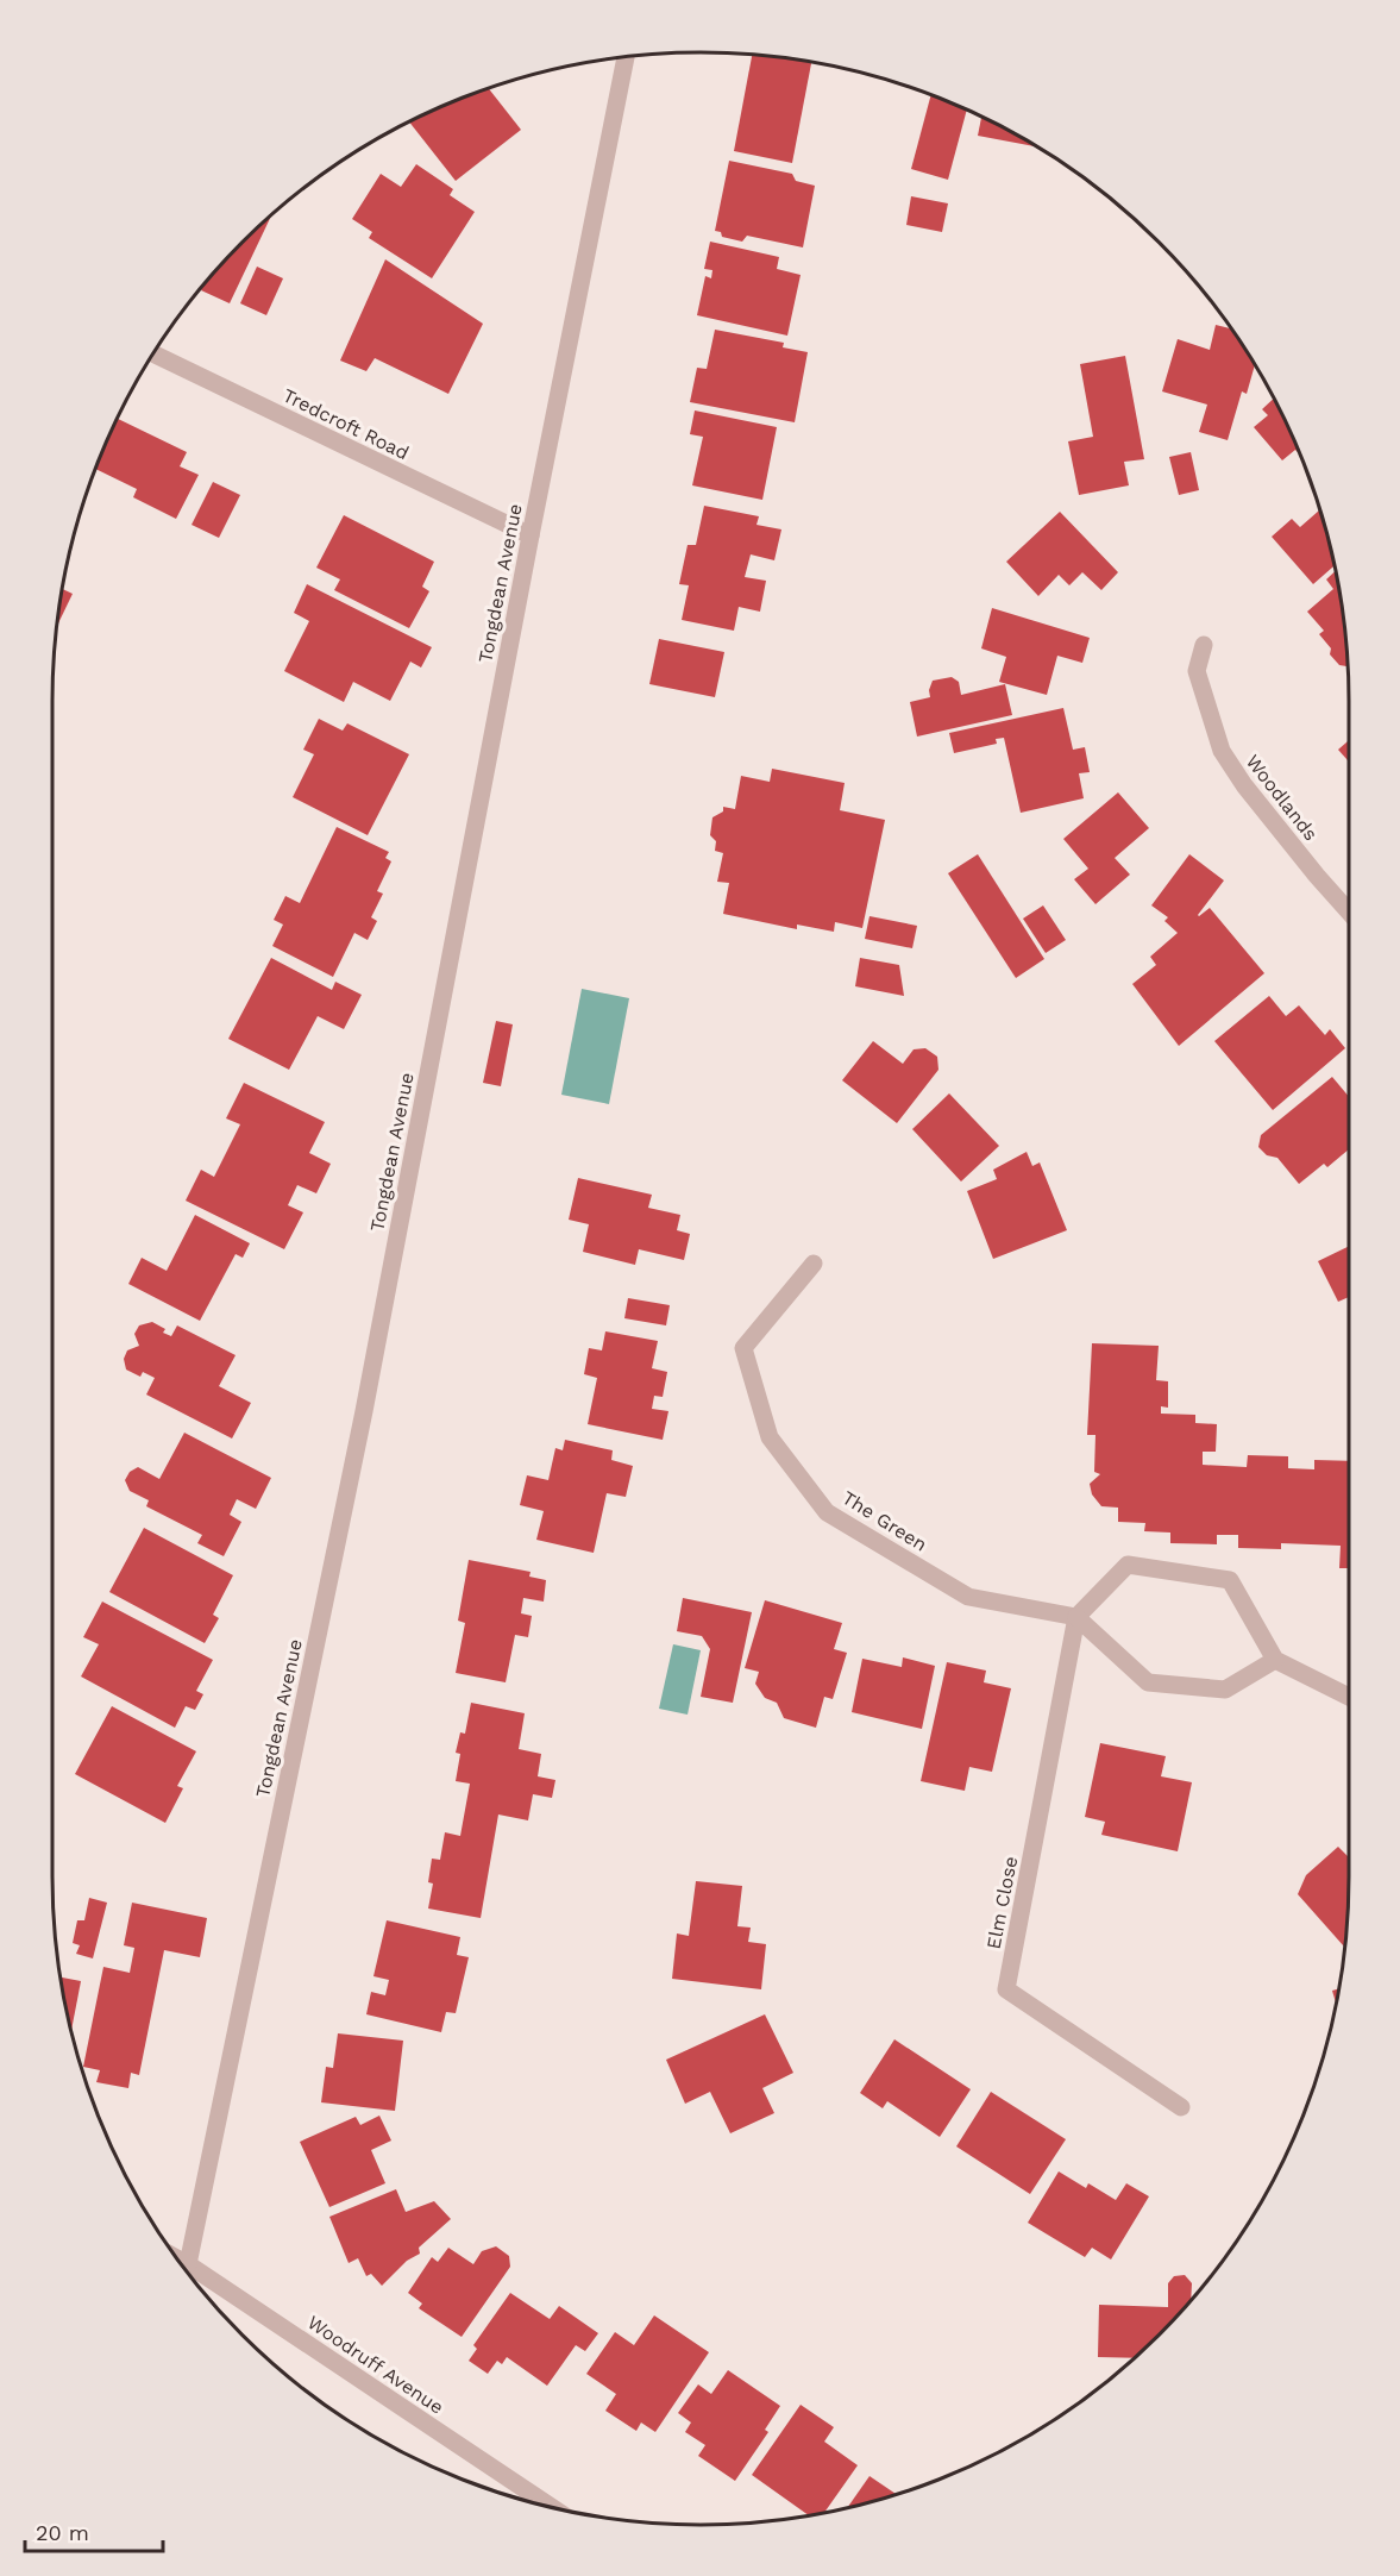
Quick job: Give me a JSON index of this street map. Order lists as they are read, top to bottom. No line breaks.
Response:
{"streets":{"street":["Tredcroft Road","Tongdean Avenue","Woodlands","The Green","Elm Close","Woodruff Avenue"]},"crossings":[["Tredcroft Road","Tongdean Avenue"],["Tongdean Avenue","Woodruff Avenue"],["The Green","Elm Close"]],"scale_bar":"20 m"}
